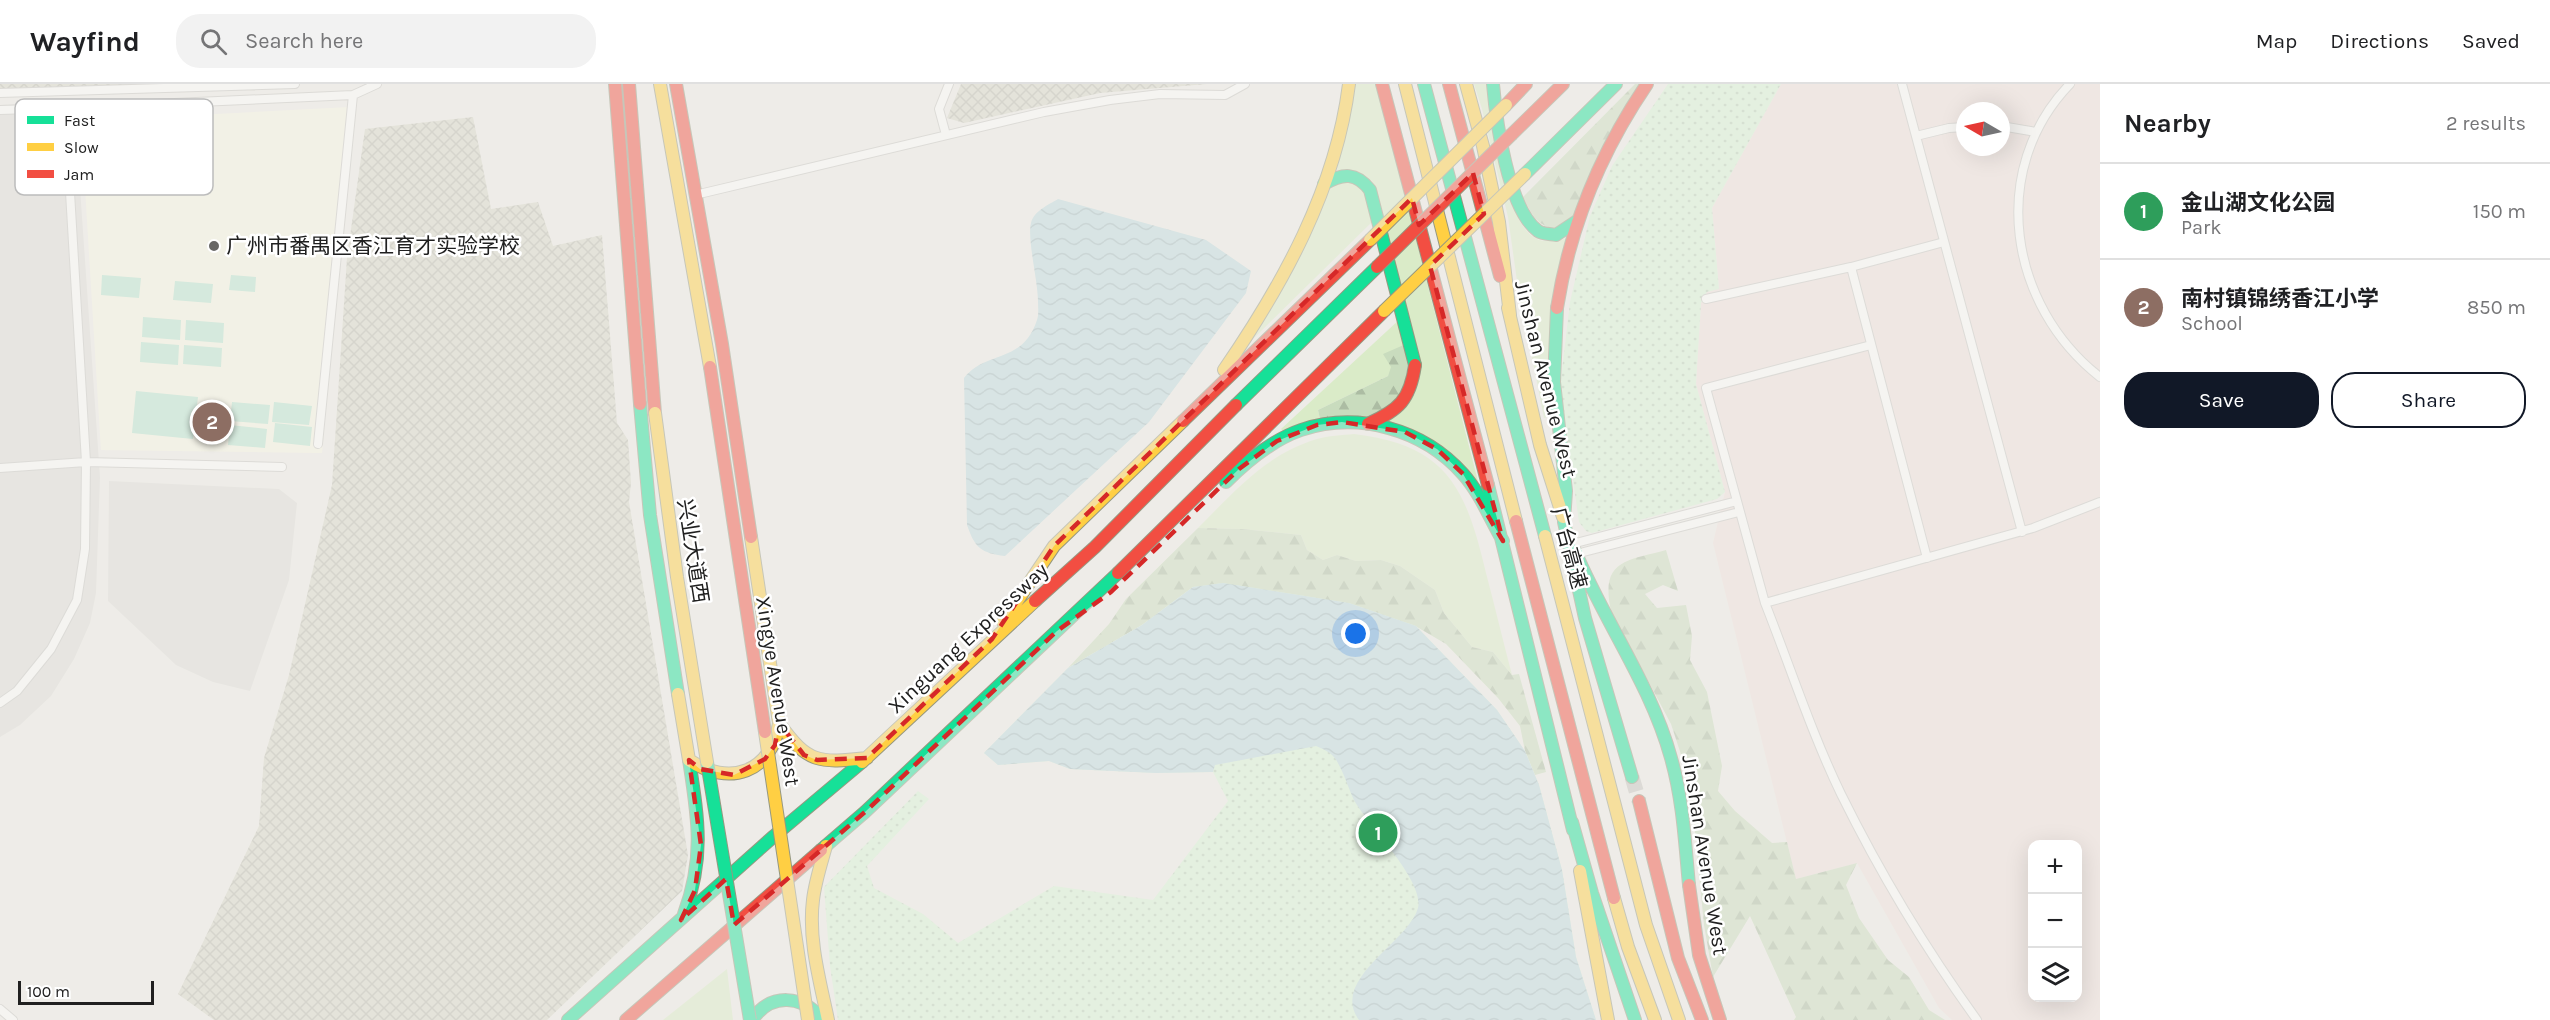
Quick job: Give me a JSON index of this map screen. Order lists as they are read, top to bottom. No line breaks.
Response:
{"streets":{"main road":["Jinshan Avenue West","广台高速","兴业大道西","Xinguang Expressway","Xingye Avenue West"]},"places":["广州市番禺区香江育才实验学校"],"legend":["Fast","Slow","Jam"],"scale_bar":"100 m","north":"left","page":{"header":"Wayfind","search":"Search here","nav":["Map","Directions","Saved"],"heading":["Nearby","2 results"],"list":[{"mark":"1","name":"金山湖文化公园","note":"Park","value":"150 m"},{"mark":"2","name":"南村镇锦绣香江小学","note":"School","value":"850 m"}],"buttons":["Save","Share"],"pins":["2","1"],"map_buttons":["+","−"],"scale":"100 m"}}
